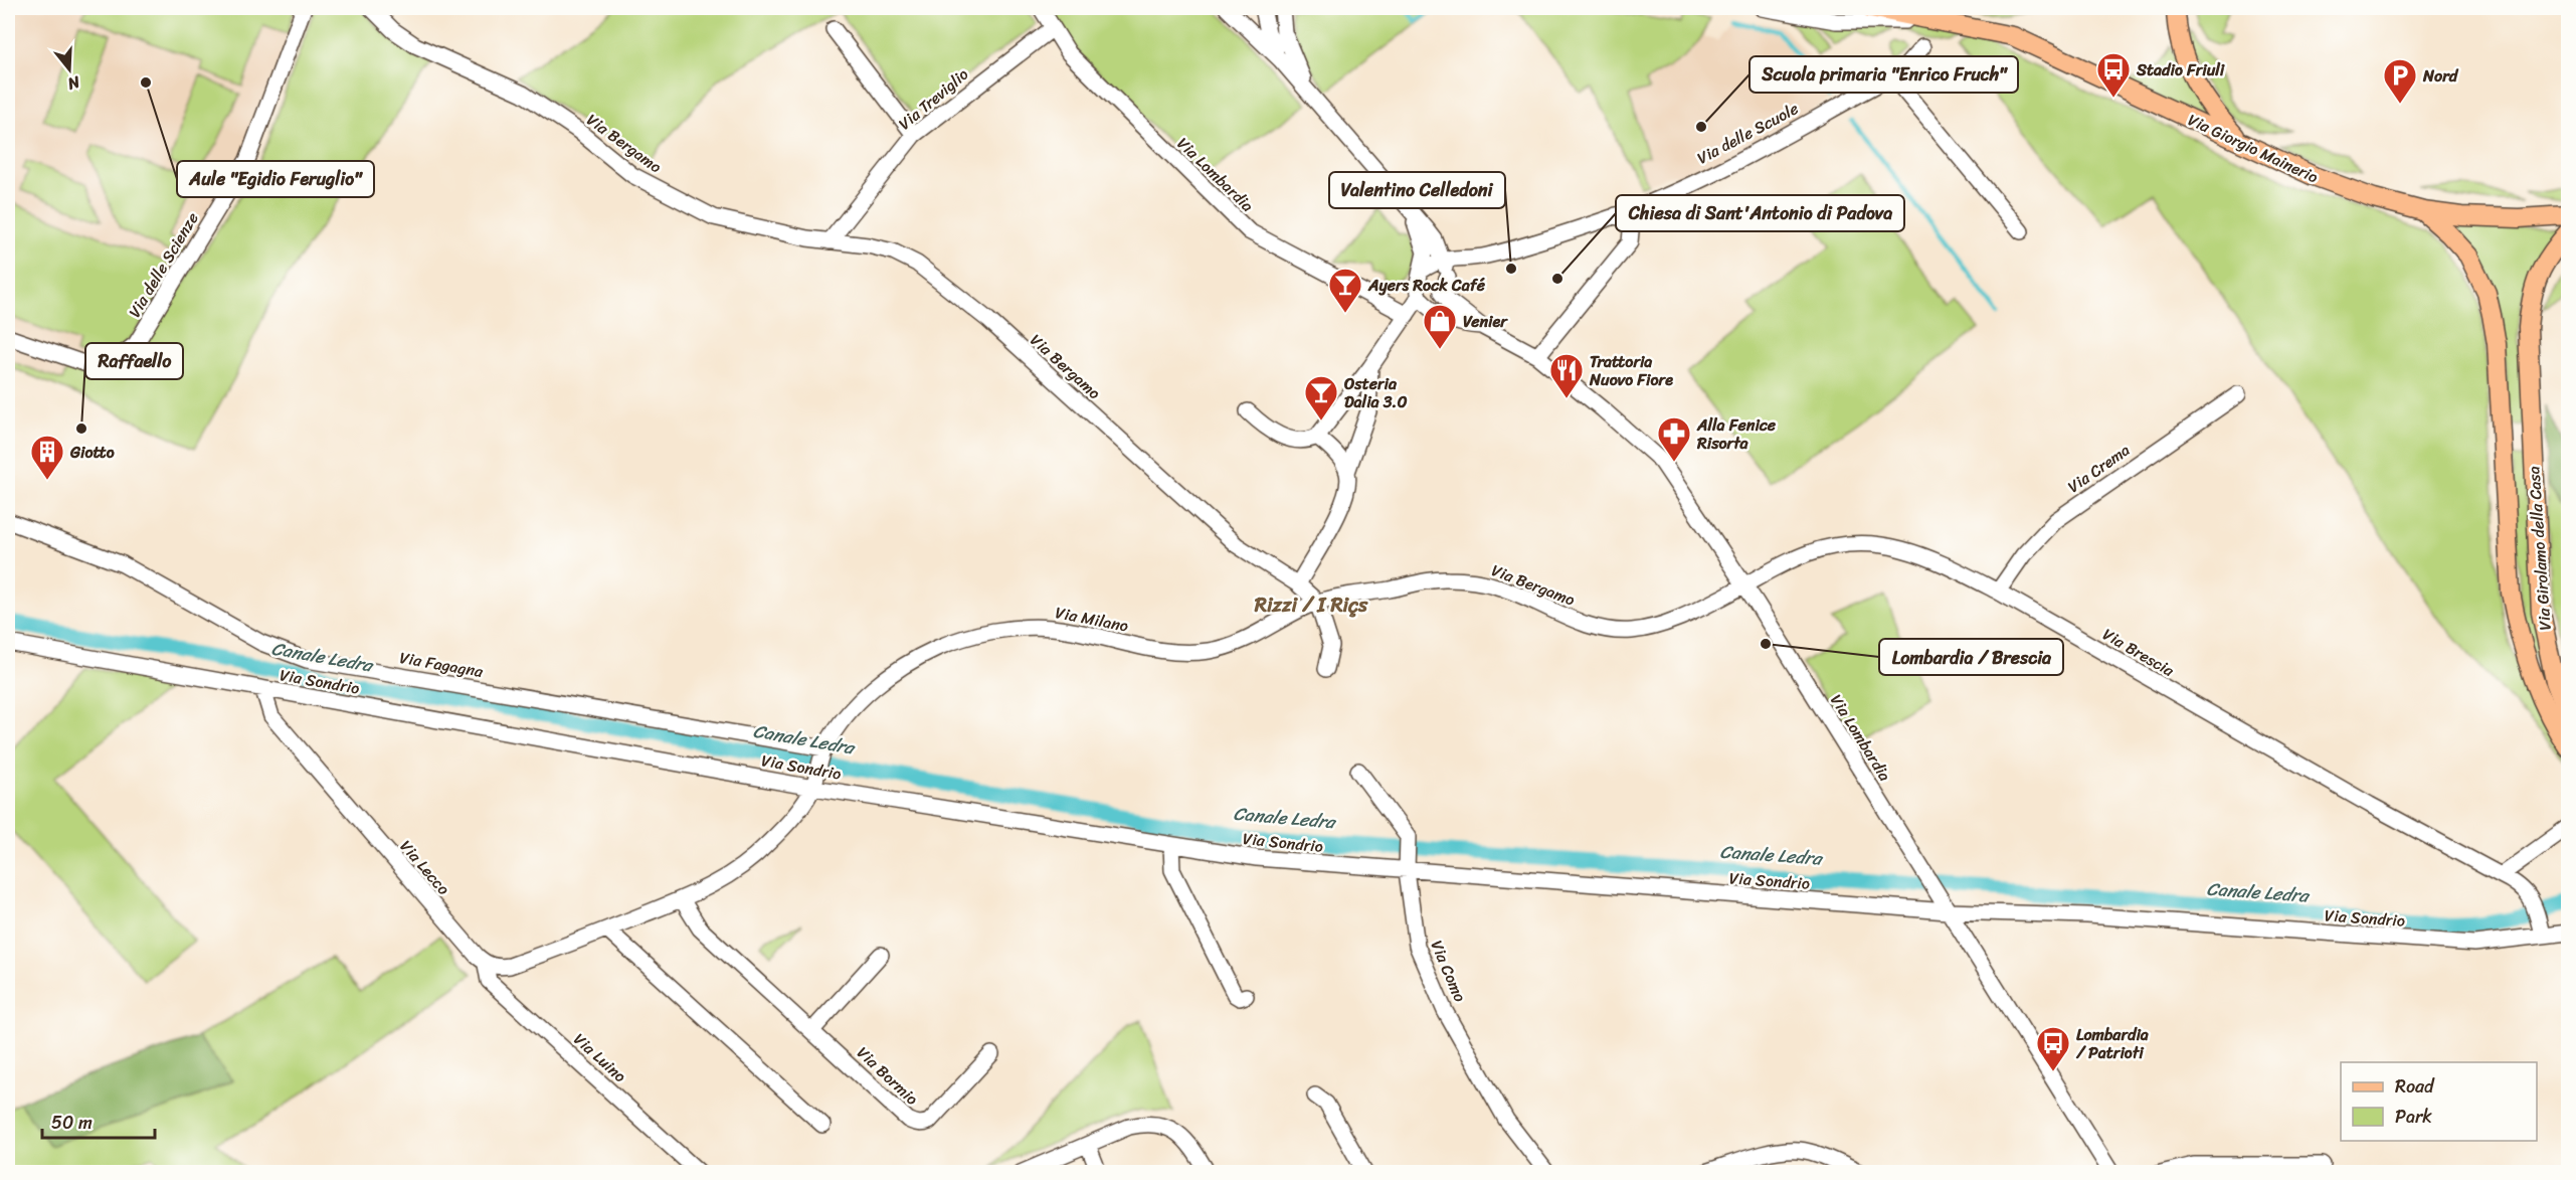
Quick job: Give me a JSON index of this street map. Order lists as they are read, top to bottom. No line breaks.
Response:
{"streets":{"main road":["Via Giorgio Mainerio","Via Girolamo della Casa"],"street":["Via Treviglio","Via delle Scuole","Via Bergamo","Via Lombardia","Via delle Scienze","Via Crema","Via Milano","Via Brescia","Via Fagagna","Via Sondrio","Via Lecco","Via Como","Via Luino","Via Bormio"]},"crossings":[["Via Treviglio","Via Bergamo"],["Via Treviglio","Via Lombardia"],["Via Bergamo","Via Lombardia"],["Via Bergamo","Via Milano"],["Via Bergamo","Via Brescia"],["Via Giorgio Mainerio","Via Girolamo della Casa"],["Via Lombardia","Via Brescia"],["Via Lombardia","Via Sondrio"],["Via Crema","Via Brescia"],["Via Milano","Via Fagagna"],["Via Milano","Via Sondrio"],["Via Brescia","Via Sondrio"],["Via Sondrio","Via Lecco"],["Via Sondrio","Via Como"],["Via Lecco","Via Luino"]],"districts":["Rizzi / I Riçs"],"water":["Canale Ledra"],"places":{"other":["Aule \"Egidio Feruglio\"","Scuola primaria \"Enrico Fruch\"","Valentino Celledoni","Chiesa di Sant'Antonio di Padova","Raffaello","Lombardia / Brescia"],"bus stop":["Stadio Friuli","Lombardia / Patrioti"],"parking":["Nord"],"bar":["Ayers Rock Café","Osteria Dalia 3.0"],"shop":["Venier"],"restaurant":["Trattoria Nuovo Fiore"],"pharmacy":["Alla Fenice Risorta"],"building":["Giotto"]},"legend":["Road","Park"],"scale_bar":"50 m","north":"bottom"}
